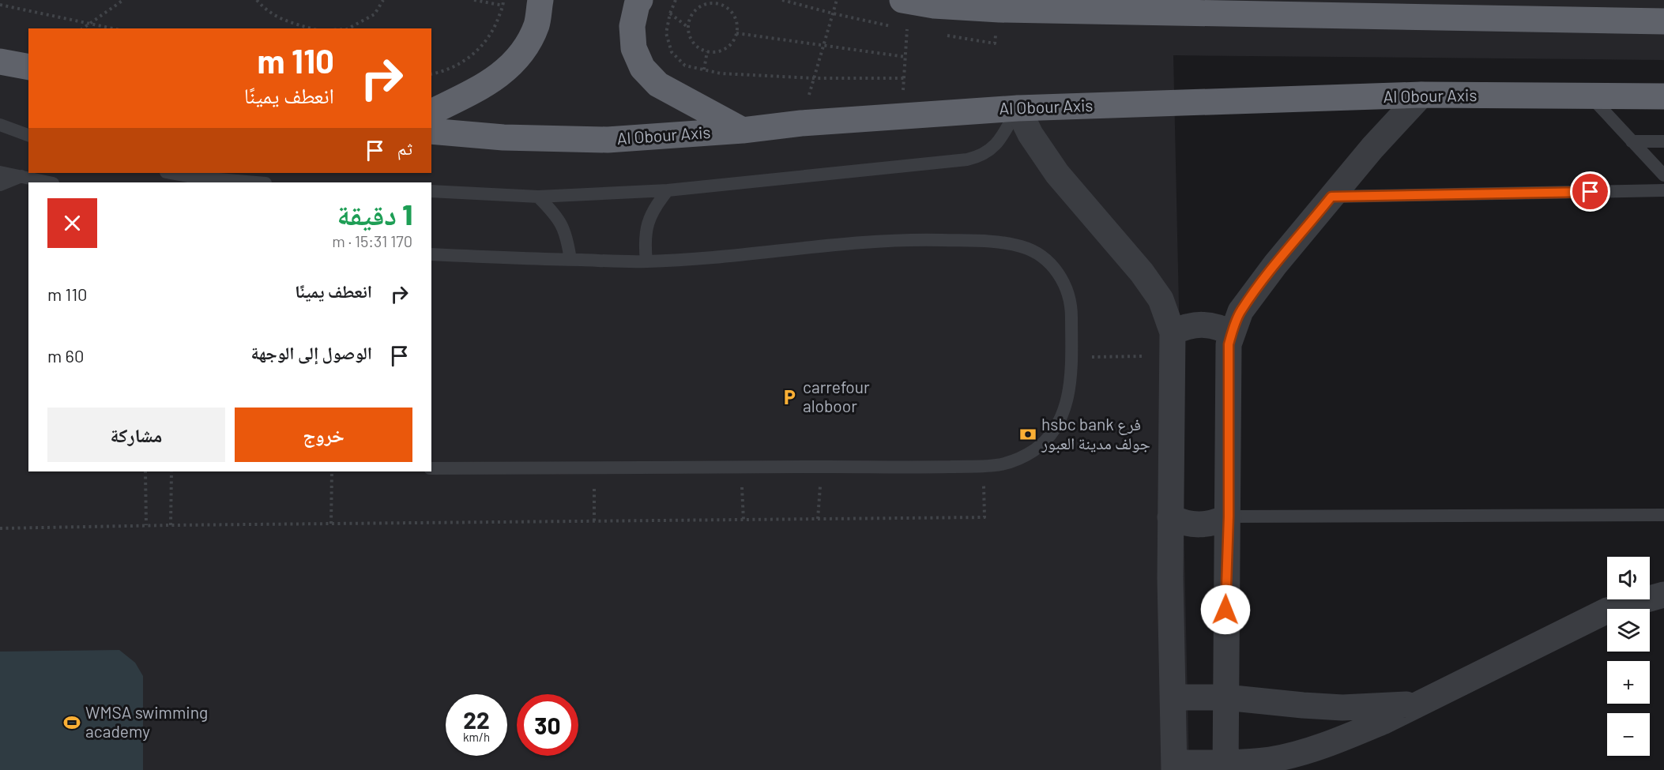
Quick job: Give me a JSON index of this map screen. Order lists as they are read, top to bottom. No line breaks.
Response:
{"streets":{"highway":["Al Obour Axis"]},"places":{"parking":["carrefour aloboor"],"bank":["hsbc bank فرع جولف مدينة العبور"],"sports":["WMSA swimming academy"]},"page":{"turn":["110 m","انعطف يمينًا"],"then":"ثم","heading":["1 دقيقة","170 m · 15:31"],"list":[{"name":"انعطف يمينًا","value":"110 m"},{"name":"الوصول إلى الوجهة","value":"60 m"}],"buttons":["خروج","مشاركة"],"map_buttons":["+","−"],"speed":"22 km/h","limit":"30"}}
